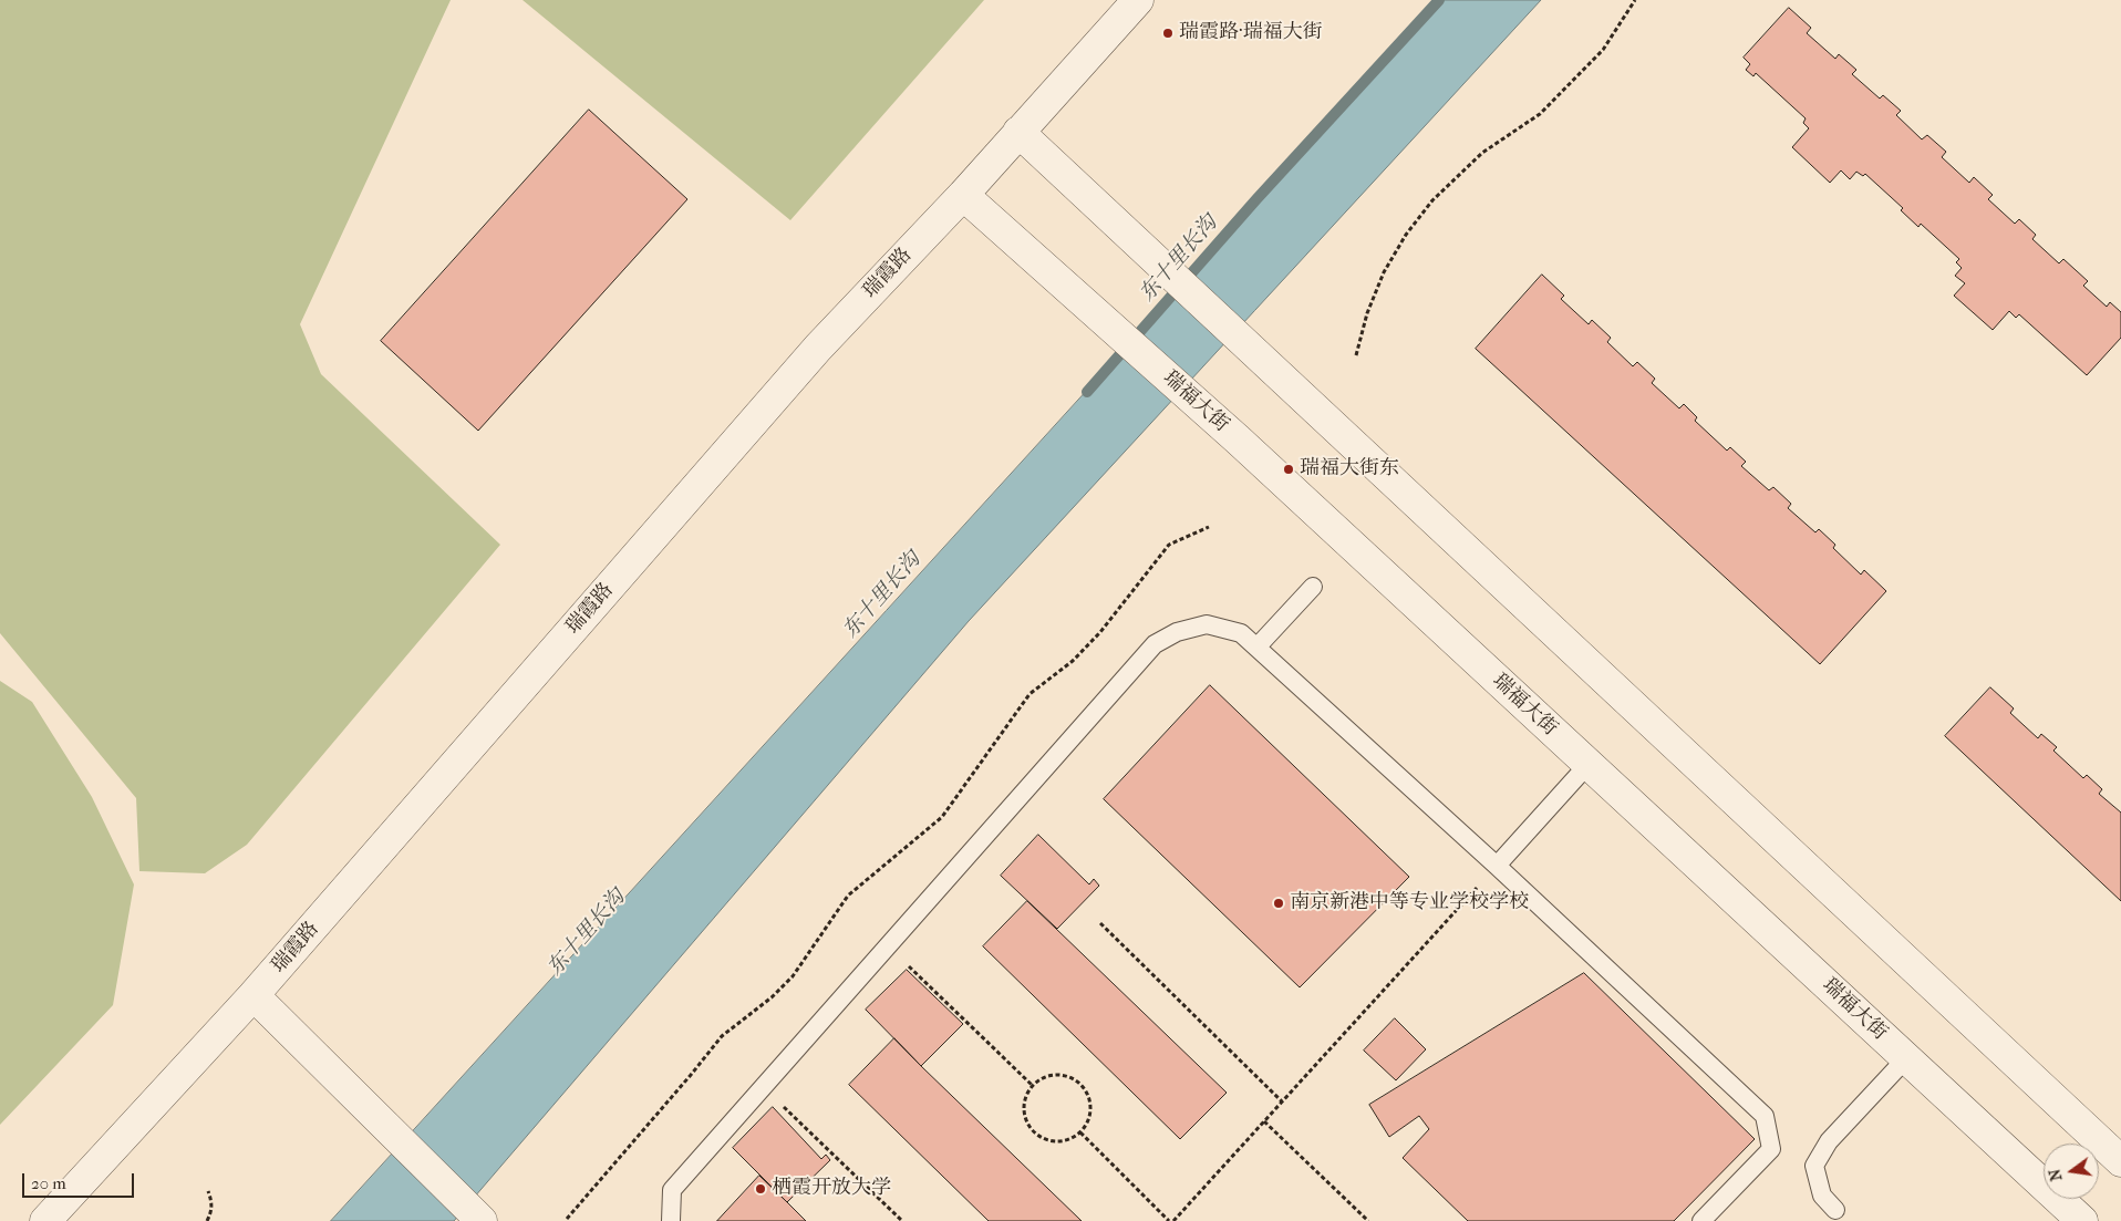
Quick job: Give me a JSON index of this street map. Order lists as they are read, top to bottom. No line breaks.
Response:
{"streets":{"street":["瑞霞路","瑞福大街"]},"crossings":[["瑞霞路","瑞福大街"]],"water":["东十里长沟"],"places":["瑞霞路·瑞福大街","瑞福大街东","南京新港中等专业学校学校","栖霞开放大学"],"scale_bar":"20 m","north":"left"}
